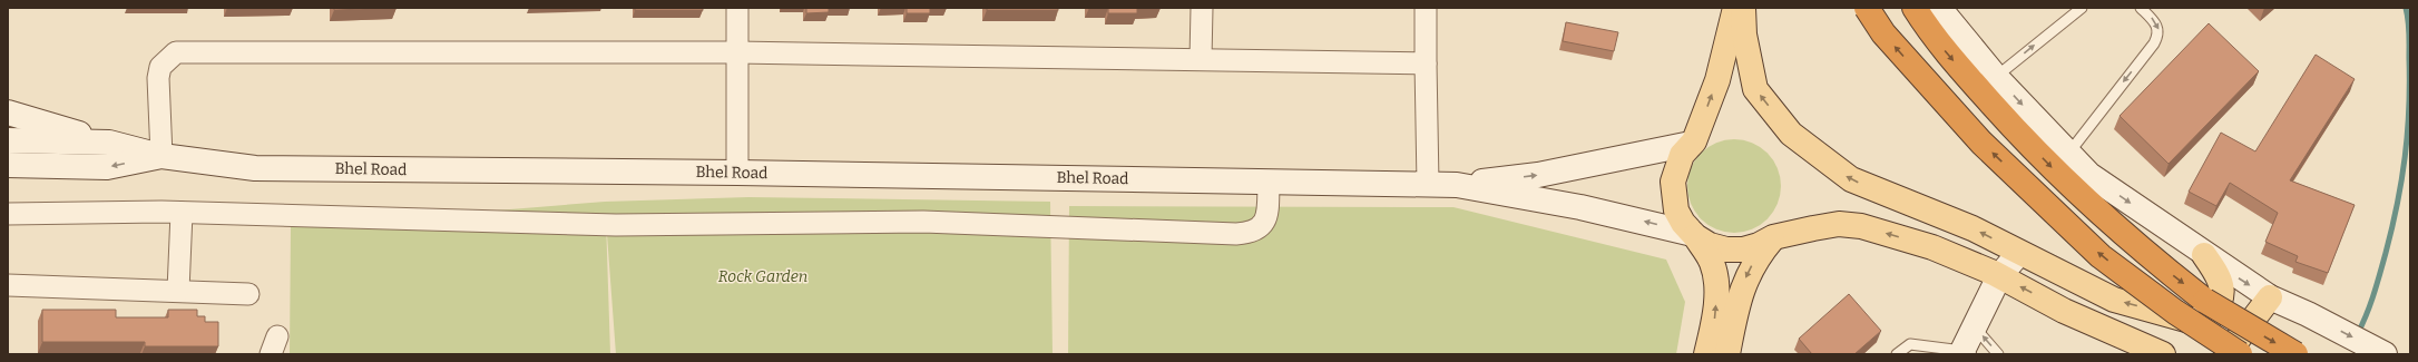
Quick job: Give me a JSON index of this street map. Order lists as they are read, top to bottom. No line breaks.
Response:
{"streets":{"street":["Bhel Road"]},"parks":["Rock Garden"]}
